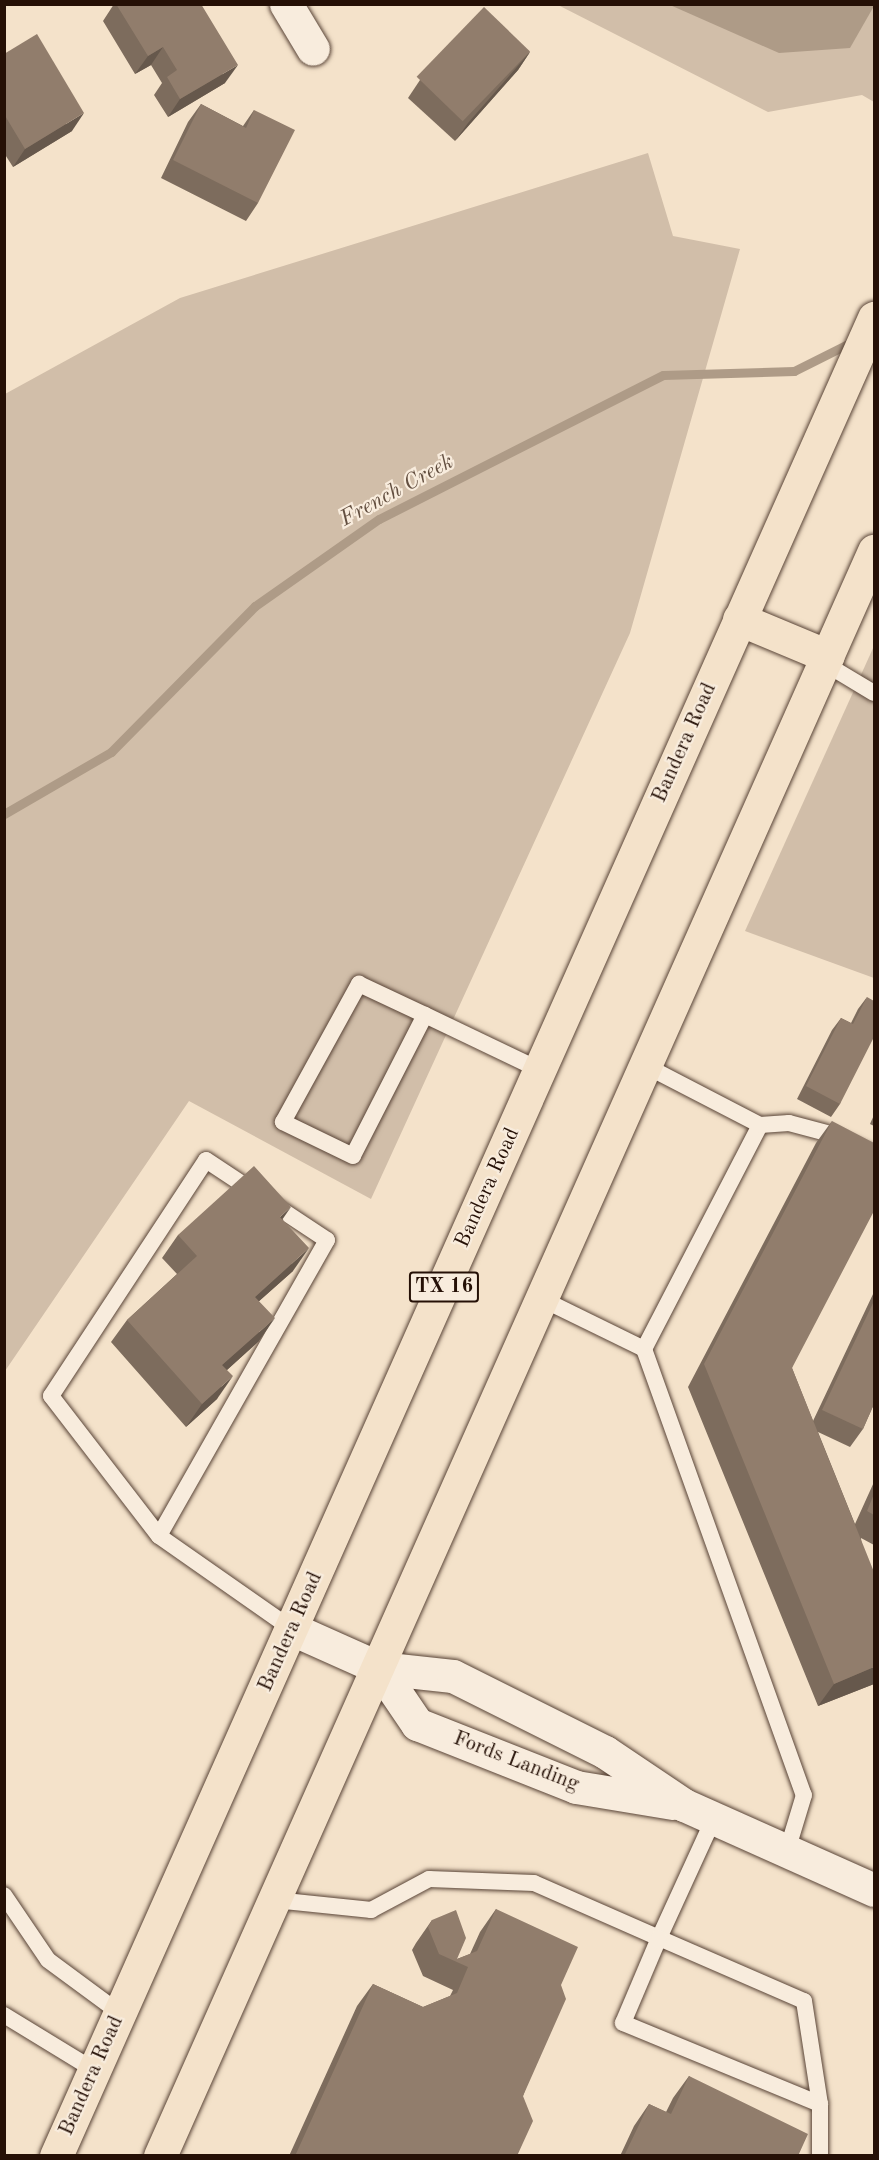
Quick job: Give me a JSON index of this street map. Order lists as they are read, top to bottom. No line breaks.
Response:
{"streets":{"main road":["Bandera Road","TX 16"],"street":["Fords Landing"]},"crossings":[["Bandera Road","Fords Landing"]],"water":["French Creek"]}
